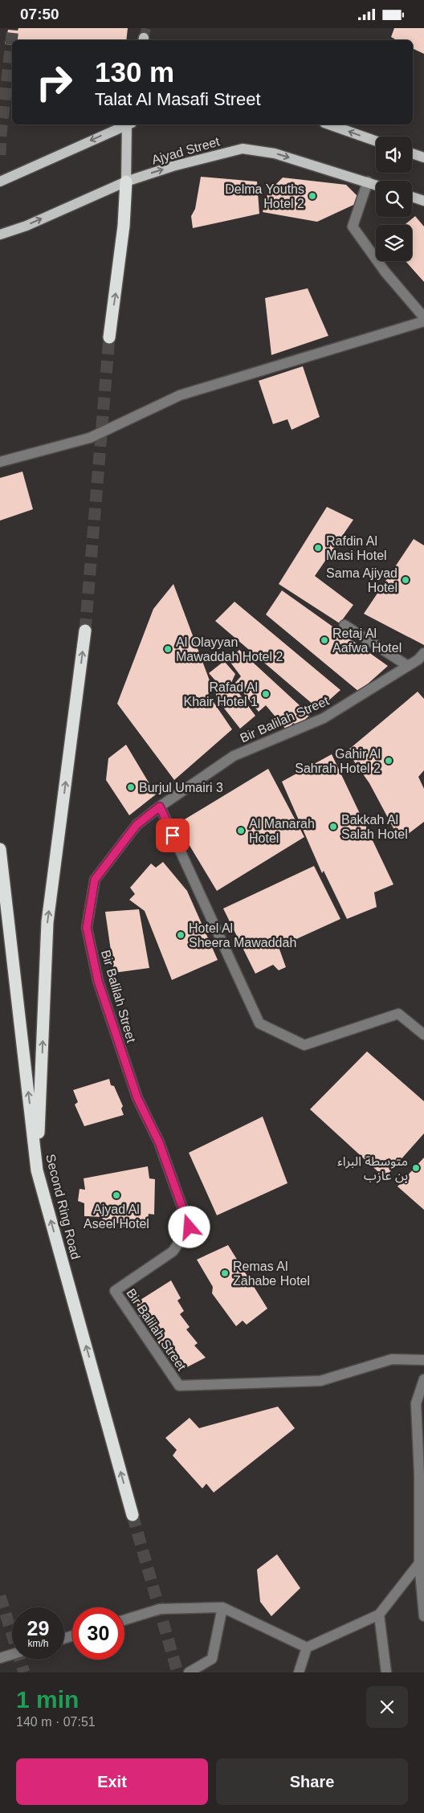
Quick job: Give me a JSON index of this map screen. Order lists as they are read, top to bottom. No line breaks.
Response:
{"streets":{"highway":["Second Ring Road"],"main road":["Ajyad Street"],"street":["Bir Balilah Street"]},"places":["Delma Youths Hotel 2","Rafdin Al Masi Hotel","Sama Ajiyad Hotel","Retaj Al Aafwa Hotel","Al Olayyan Mawaddah Hotel 2","Rafad Al Khair Hotel 1","Gahir Al Sahrah Hotel 2","Burjul Umairi 3","Bakkah Al Salah Hotel","Al Manarah Hotel","Hotel Al Sheera Mawaddah","متوسطة البراء بن عازب","Ajyad Al Aseel Hotel","Remas Al Zahabe Hotel"],"page":{"status":"07:50","turn":["130 m","Talat Al Masafi Street"],"speed":"29 km/h","limit":"30","heading":["1 min","140 m · 07:51"],"buttons":["Exit","Share"]}}
